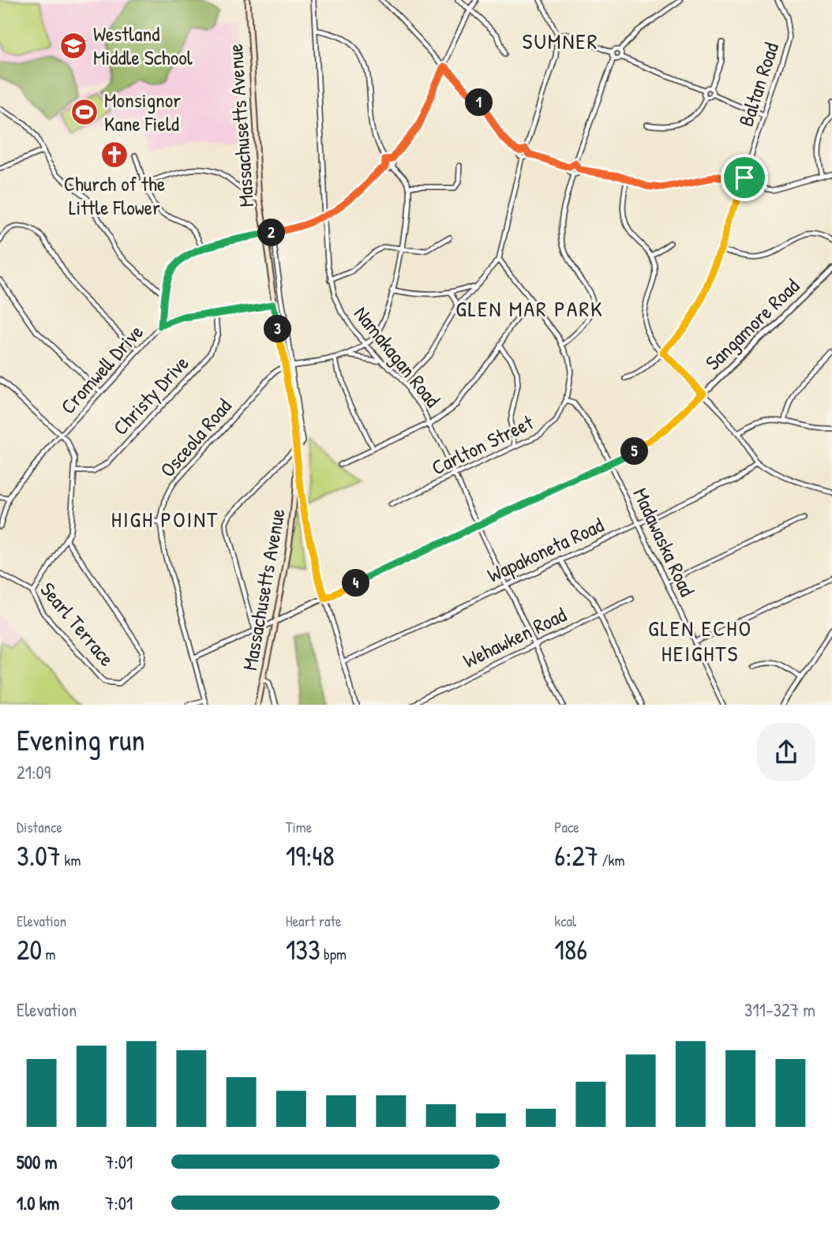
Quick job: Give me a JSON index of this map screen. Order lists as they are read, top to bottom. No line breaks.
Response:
{"streets":{"main road":["Massachusetts Avenue"],"street":["Baltan Road","Sangamore Road","Namakagan Road","Cromwell Drive","Christy Drive","Osceola Road","Carlton Street","Madawaska Road","Wapakoneta Road","Searl Terrace","Wehawken Road"]},"crossings":[["Massachusetts Avenue","Sangamore Road"],["Massachusetts Avenue","Cromwell Drive"],["Massachusetts Avenue","Osceola Road"],["Sangamore Road","Namakagan Road"],["Sangamore Road","Osceola Road"],["Sangamore Road","Madawaska Road"],["Namakagan Road","Carlton Street"],["Namakagan Road","Wapakoneta Road"],["Namakagan Road","Wehawken Road"],["Cromwell Drive","Christy Drive"],["Carlton Street","Madawaska Road"],["Madawaska Road","Wapakoneta Road"]],"districts":["SUMNER","GLEN MAR PARK","HIGH POINT","GLEN ECHO HEIGHTS"],"places":{"school or university":["Westland Middle School"],"sports":["Monsignor Kane Field"],"church":["Church of the Little Flower"]},"page":{"pins":["1","2","3","5","4"],"heading":["Evening run","21:09"],"stats":[["Distance","3.07 km"],["Time","19:48"],["Pace","6:27 /km"],["Elevation","20 m"],["Heart rate","133 bpm"],["kcal","186"]],"chart":["Elevation","311–327 m"],"list":[{"name":"500 m","note":"7:01"},{"name":"1.0 km","note":"7:01"}]}}
